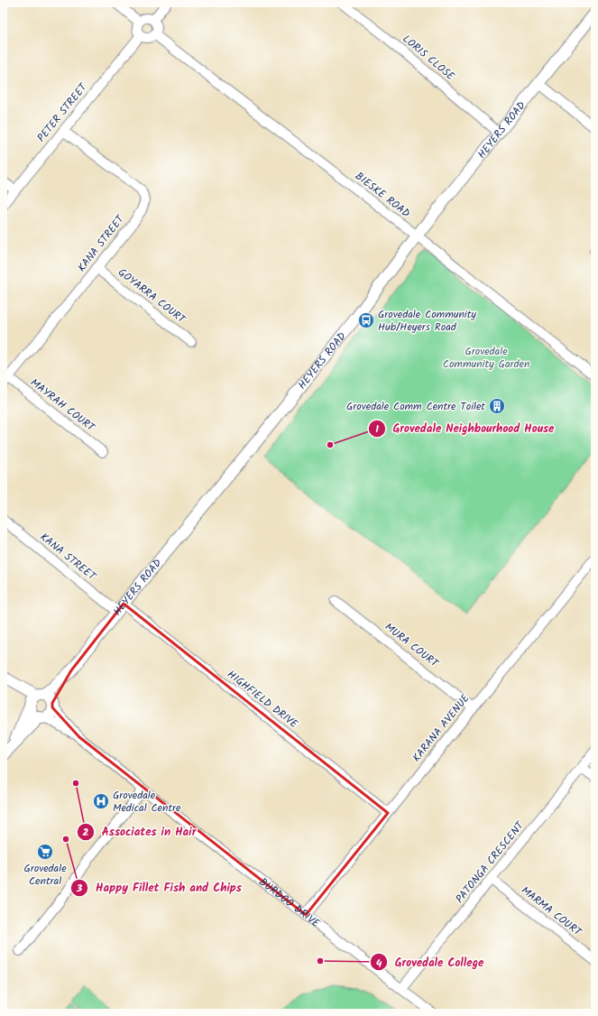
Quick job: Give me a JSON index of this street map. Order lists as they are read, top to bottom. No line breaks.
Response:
{"streets":{"street":["LORIS CLOSE","PETER STREET","HEYERS ROAD","BIESKE ROAD","KANA STREET","GOYARRA COURT","MAYRAH COURT","MURA COURT","HIGHFIELD DRIVE","KARANA AVENUE","PATONGA CRESCENT","BURDOO DRIVE","MARMA COURT"]},"crossings":[["LORIS CLOSE","HEYERS ROAD"],["PETER STREET","BIESKE ROAD"],["PETER STREET","KANA STREET"],["HEYERS ROAD","BIESKE ROAD"],["HEYERS ROAD","KANA STREET"],["HEYERS ROAD","HIGHFIELD DRIVE"],["HEYERS ROAD","BURDOO DRIVE"],["KANA STREET","GOYARRA COURT"],["KANA STREET","MAYRAH COURT"],["KANA STREET","HIGHFIELD DRIVE"],["MURA COURT","KARANA AVENUE"],["HIGHFIELD DRIVE","KARANA AVENUE"],["KARANA AVENUE","BURDOO DRIVE"],["PATONGA CRESCENT","BURDOO DRIVE"],["PATONGA CRESCENT","MARMA COURT"]],"parks":["Grovedale Community Garden"],"places":{"bus stop":["Grovedale Community Hub/Heyers Road"],"building":["Grovedale Comm Centre Toilet"],"other":["Grovedale Neighbourhood House","Associates in Hair","Happy Fillet Fish and Chips","Grovedale College"],"hospital":["Grovedale Medical Centre"],"supermarket":["Grovedale Central"]}}
